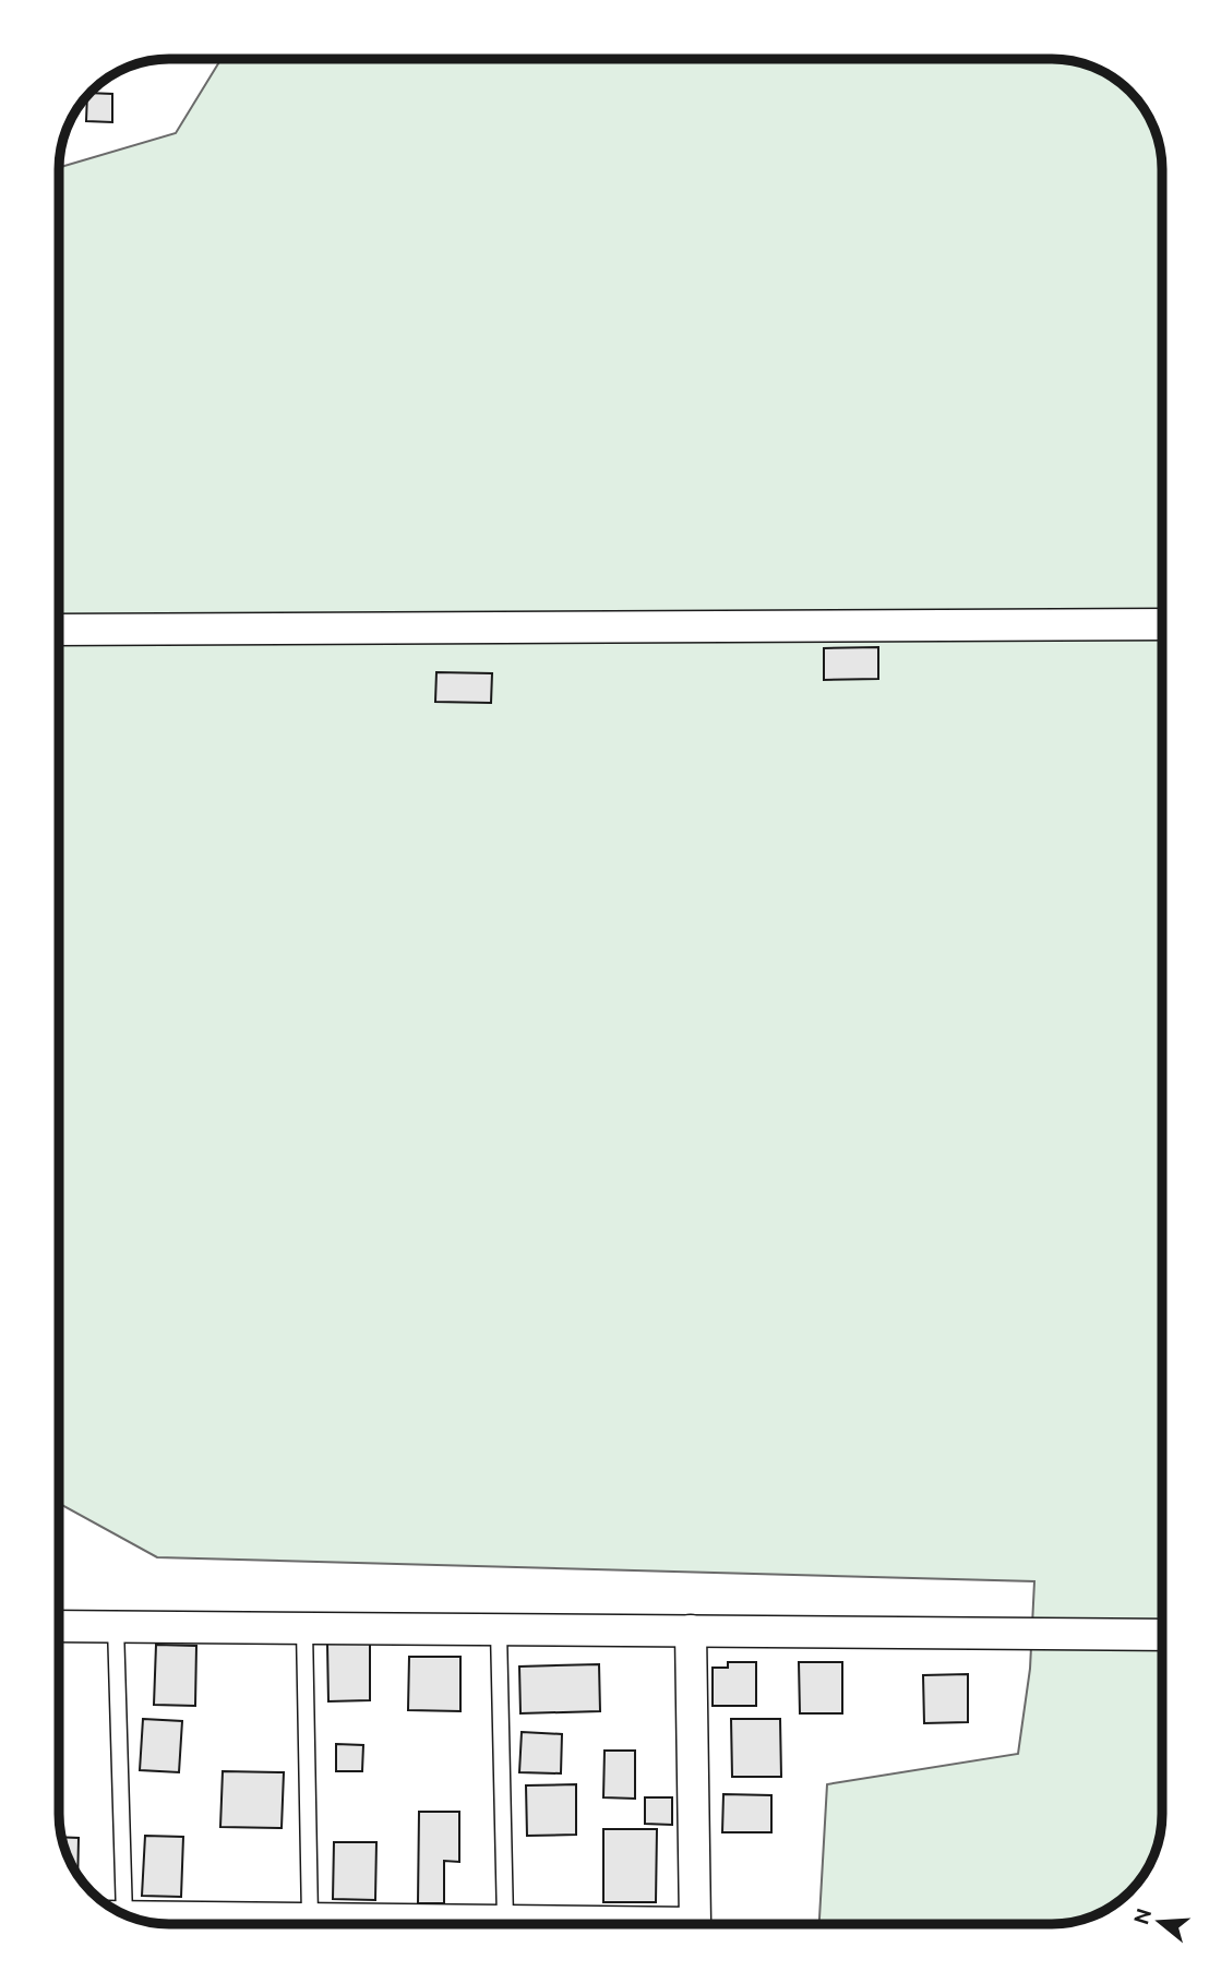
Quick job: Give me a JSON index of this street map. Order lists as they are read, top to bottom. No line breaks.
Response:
{"north":"left"}
